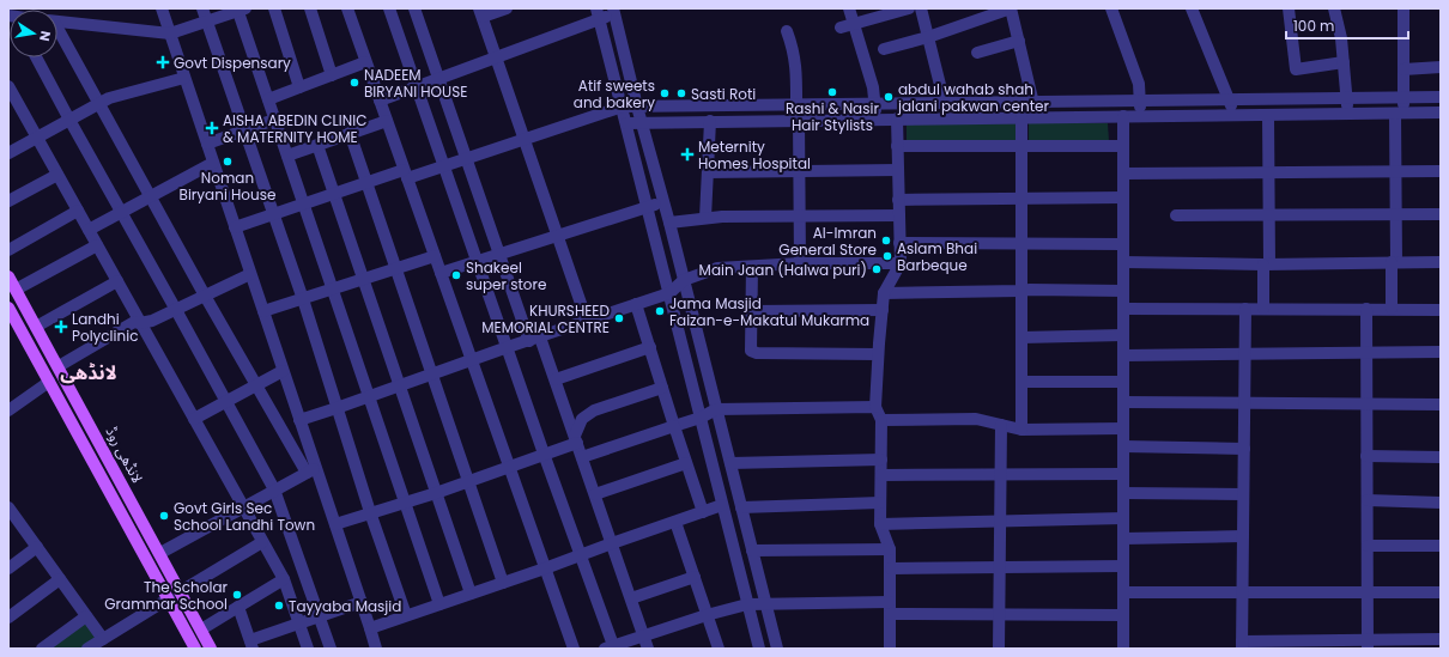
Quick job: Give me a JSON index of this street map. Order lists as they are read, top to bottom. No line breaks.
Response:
{"streets":{"main road":["لانڈھی روڈ"]},"districts":["لانڈھی"],"places":{"health":["Govt Dispensary","AISHA ABEDIN CLINIC & MATERNITY HOME","Meternity Homes Hospital","Landhi Polyclinic"],"other":["NADEEM BIRYANI HOUSE","Rashi & Nasir Hair Stylists","Atif sweets and bakery","Sasti Roti","abdul wahab shah jalani pakwan center","Noman Biryani House","Al-Imran General Store","Aslam Bhai Barbeque","Main Jaan (Halwa puri)","Shakeel super store","Jama Masjid Faizan-e-Makatul Mukarma","KHURSHEED MEMORIAL CENTRE","Govt Girls Sec School Landhi Town","The Scholar Grammar School","Tayyaba Masjid"]},"scale_bar":"100 m","north":"right"}
